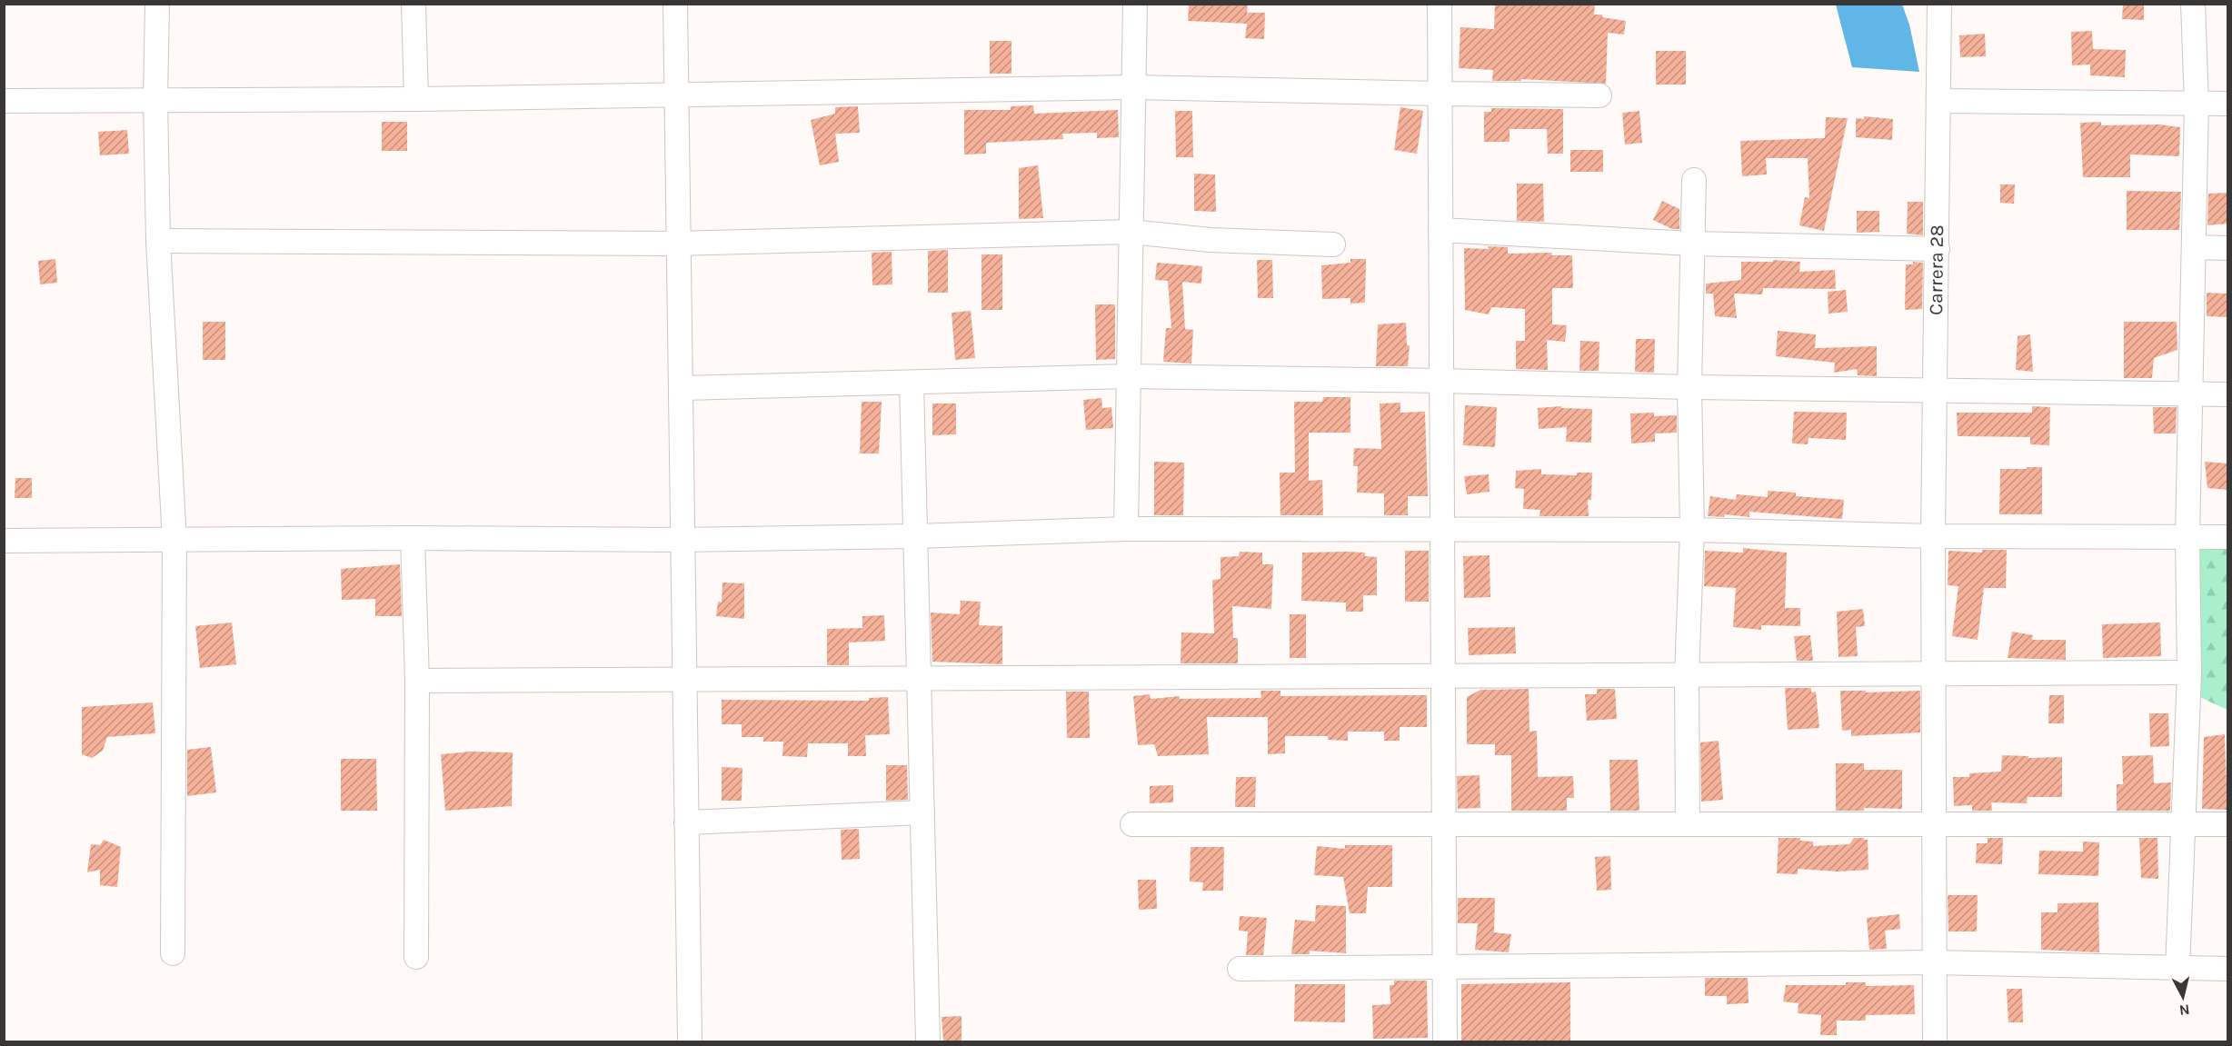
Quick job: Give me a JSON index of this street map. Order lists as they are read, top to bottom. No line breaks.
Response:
{"streets":{"street":["Carrera 28"]},"north":"bottom"}
